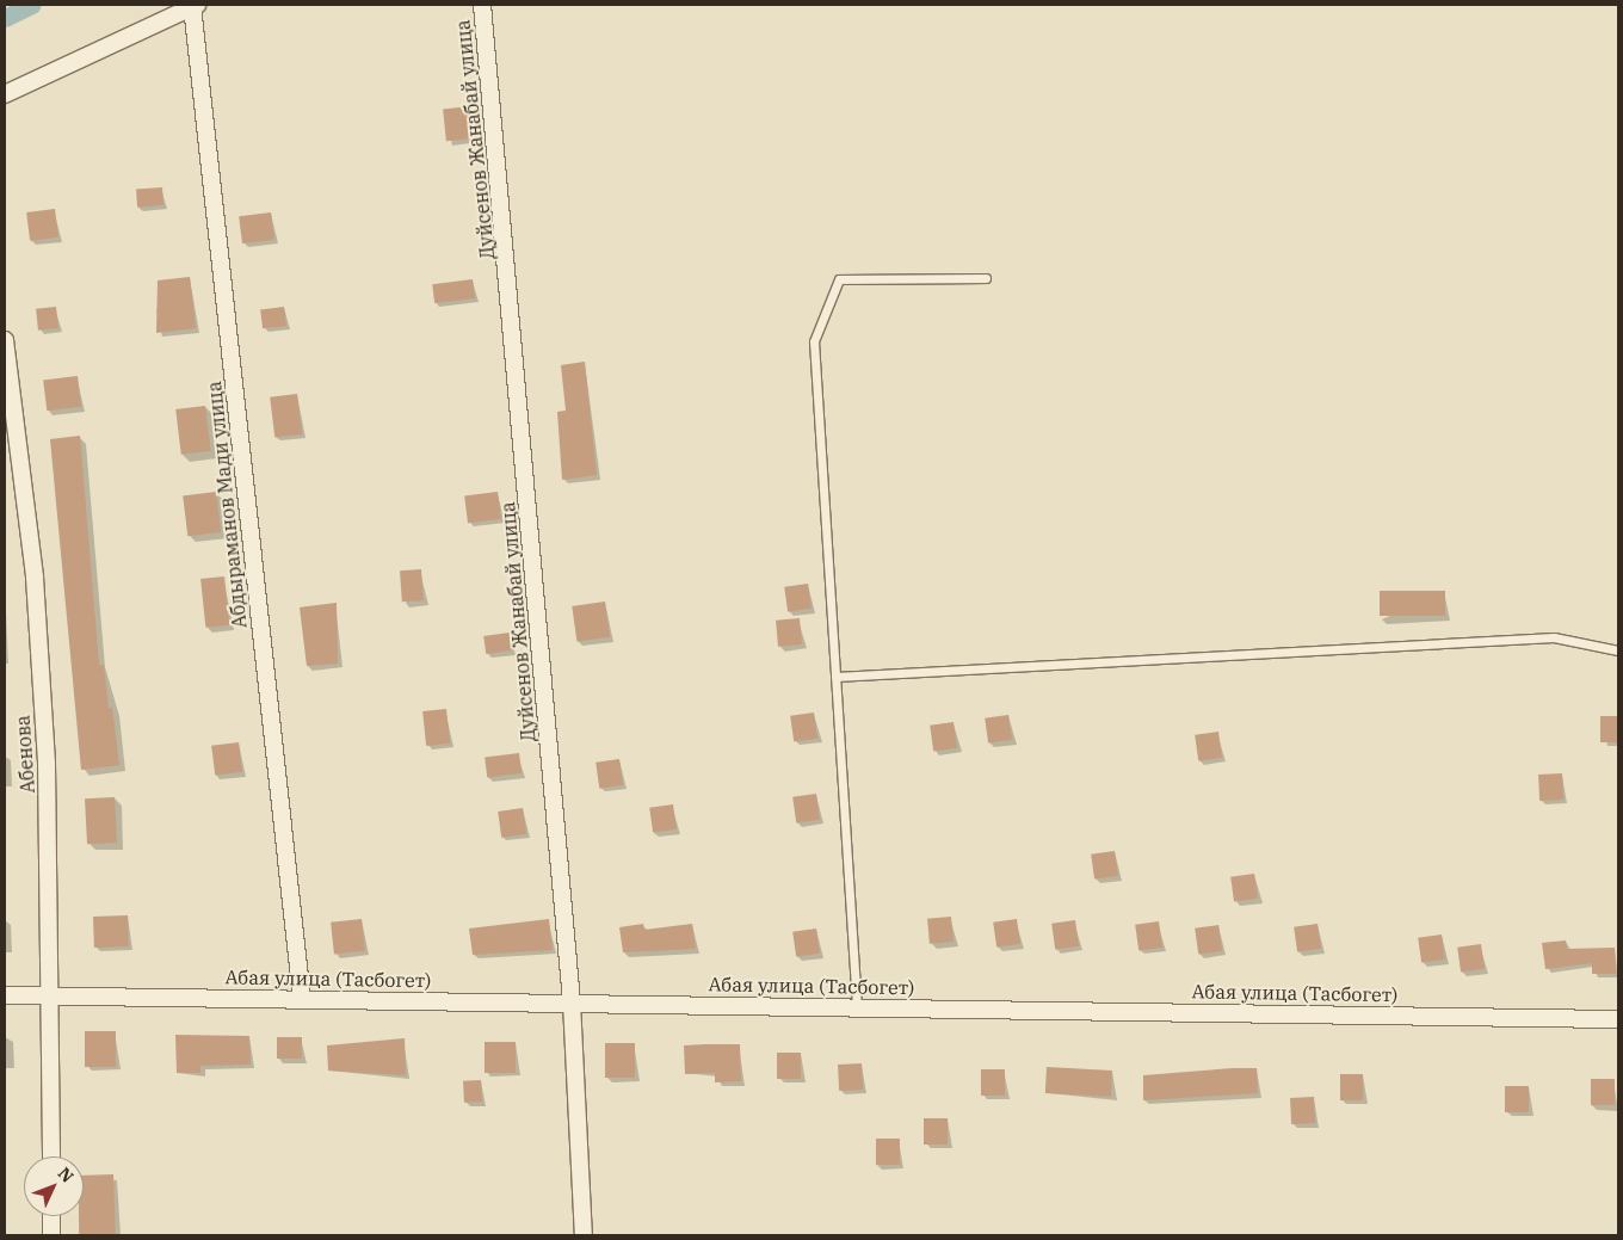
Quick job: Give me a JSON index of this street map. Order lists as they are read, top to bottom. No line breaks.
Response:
{"streets":{"street":["Дуйсенов Жанабай улица","Абдыраманов Мади улица","Абенова","Абая улица (Тасбогет)"]},"crossings":[["Дуйсенов Жанабай улица","Абая улица (Тасбогет)"],["Абдыраманов Мади улица","Абая улица (Тасбогет)"],["Абенова","Абая улица (Тасбогет)"]],"north":"top right"}
